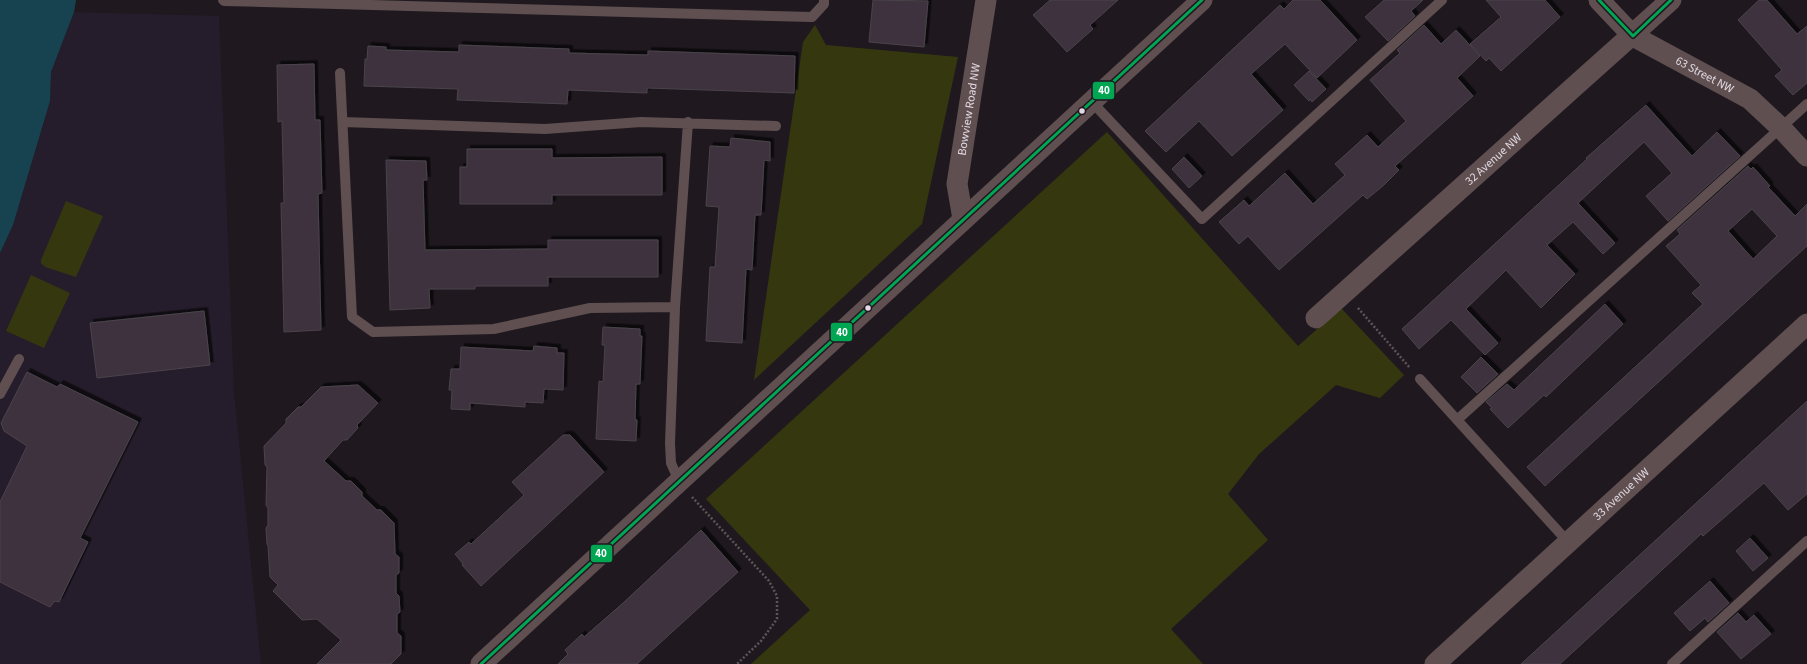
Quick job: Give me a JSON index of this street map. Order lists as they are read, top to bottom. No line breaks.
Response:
{"streets":{"street":["63 Street NW","Bowview Road NW","32 Avenue NW","33 Avenue NW"]},"crossings":[["63 Street NW","32 Avenue NW"]],"lines":["transit line 40"]}
